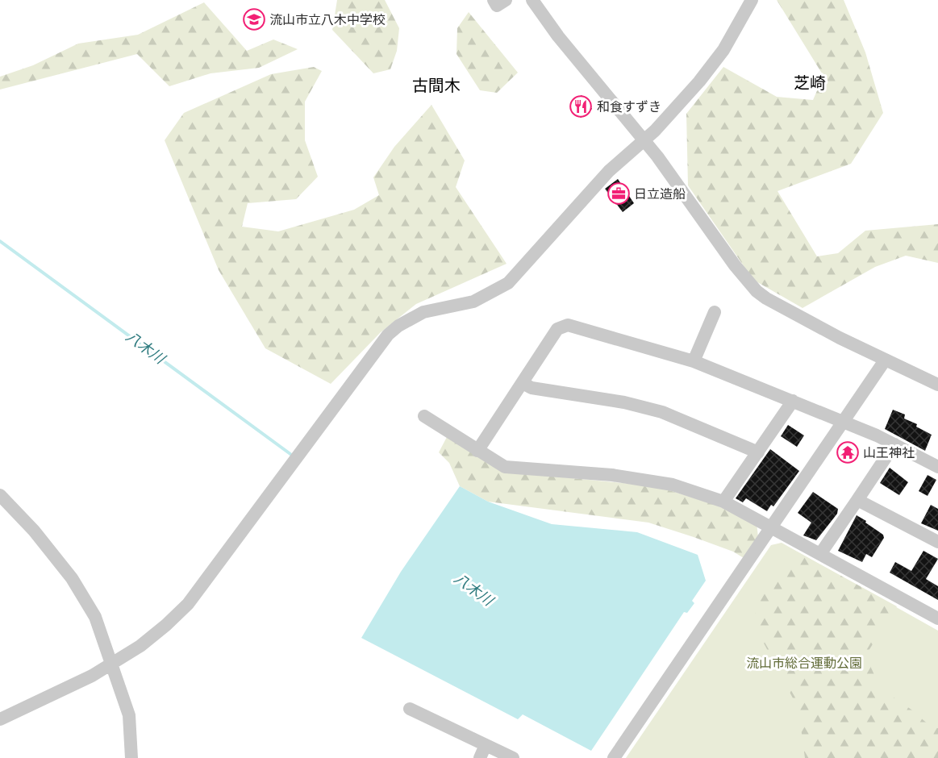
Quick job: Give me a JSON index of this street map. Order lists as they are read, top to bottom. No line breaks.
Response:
{"districts":["芝崎","古間木"],"water":["八木川"],"parks":["流山市総合運動公園"],"places":{"school or university":["流山市立八木中学校"],"restaurant":["和食すずき"],"office":["日立造船"],"temple":["山王神社"]}}
